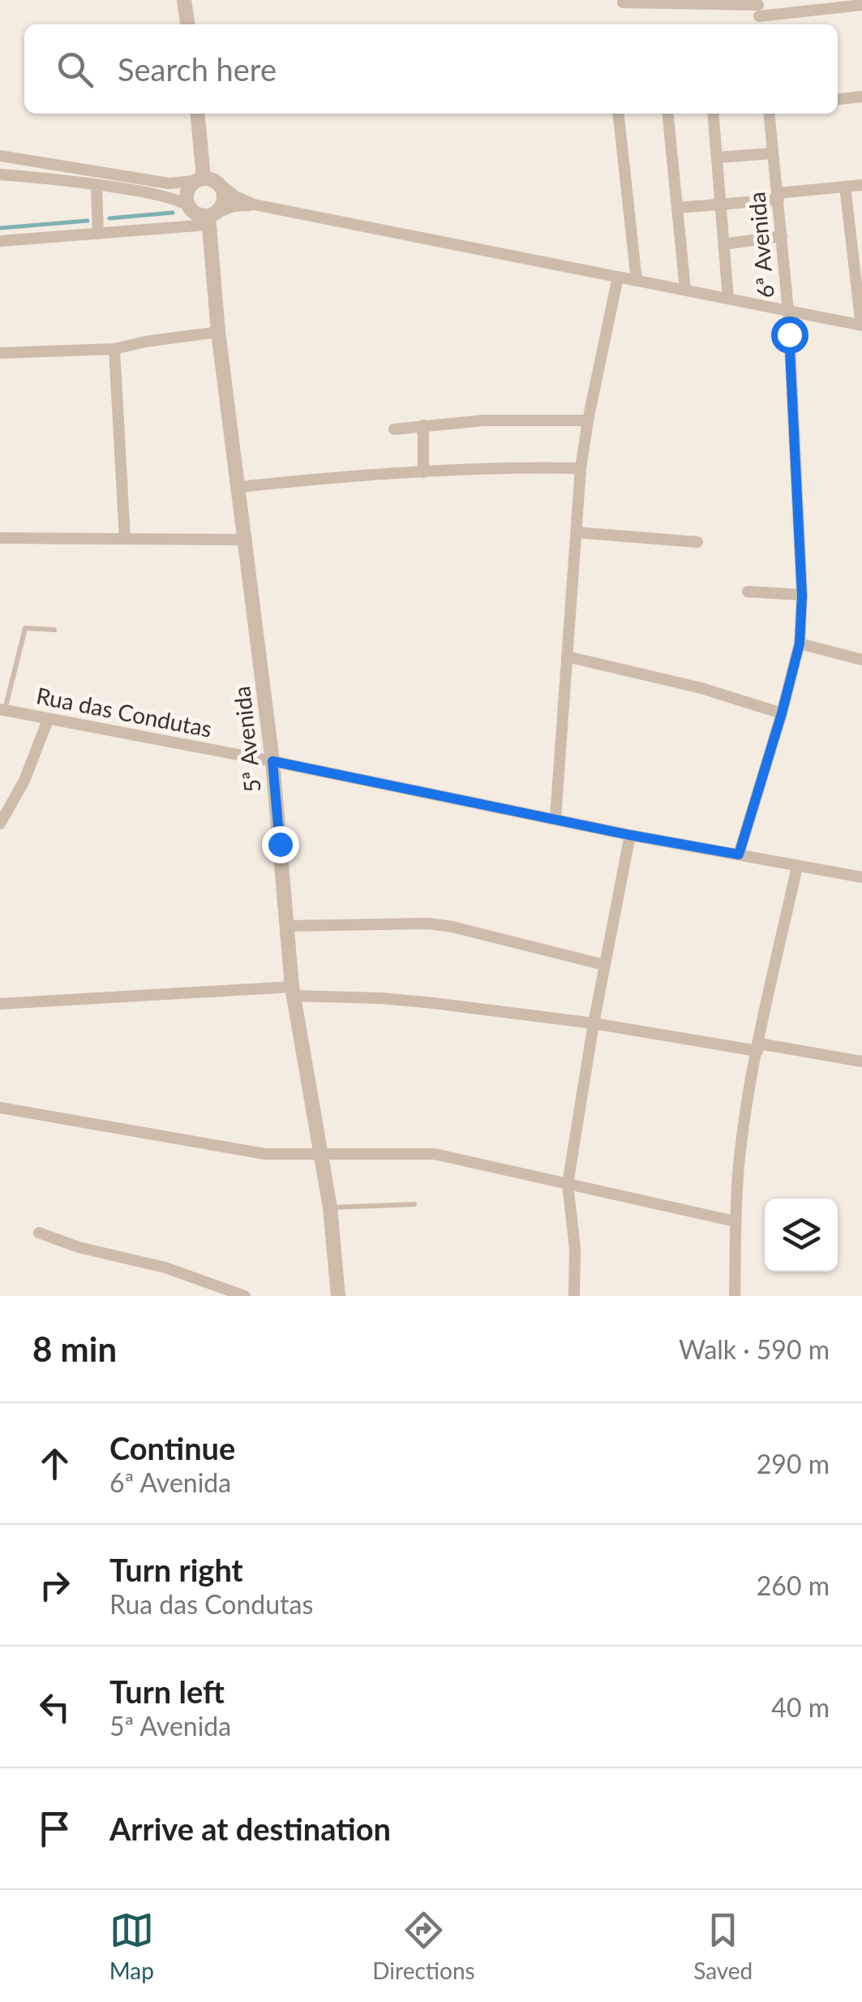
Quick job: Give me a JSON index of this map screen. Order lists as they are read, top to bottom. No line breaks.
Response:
{"streets":{"street":["6ª Avenida","Rua das Condutas","5ª Avenida"]},"crossings":[["6ª Avenida","Rua das Condutas"],["Rua das Condutas","5ª Avenida"]],"page":{"search":"Search here","heading":["8 min","Walk · 590 m"],"list":[["Continue","6ª Avenida","290 m"],["Turn right","Rua das Condutas","260 m"],["Turn left","5ª Avenida","40 m"],"Arrive at destination"],"nav":["Map","Directions","Saved"]}}
